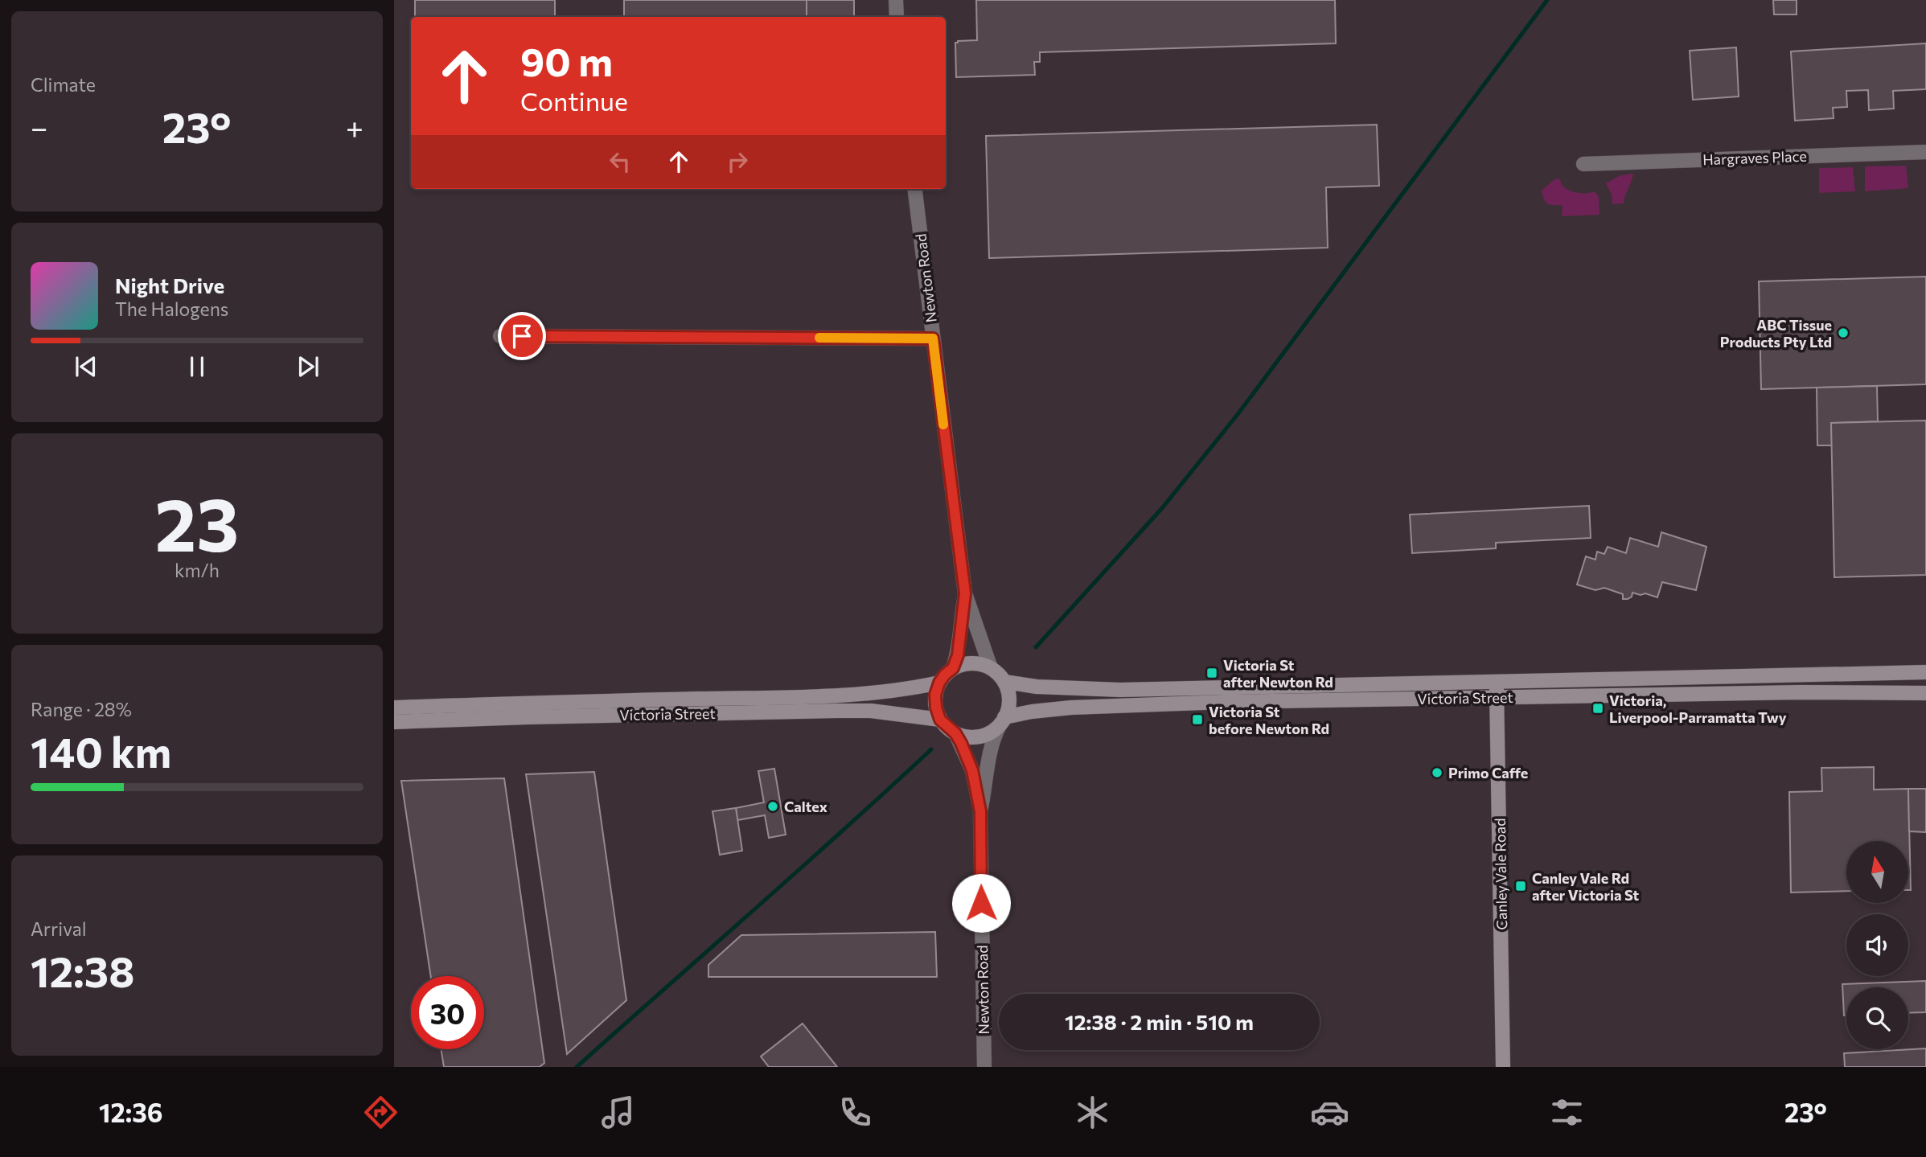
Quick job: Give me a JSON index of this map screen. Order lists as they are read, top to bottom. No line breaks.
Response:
{"streets":{"main road":["Victoria Street","Canley Vale Road"],"street":["Hargraves Place","Newton Road"]},"crossings":[["Newton Road","Victoria Street"],["Victoria Street","Canley Vale Road"]],"places":{"other":["ABC Tissue Products Pty Ltd","Primo Caffe","Caltex"],"transit":["Victoria St after Newton Rd","Victoria, Liverpool-Parramatta Twy","Victoria St before Newton Rd","Canley Vale Rd after Victoria St"]},"north":"top","page":{"tile":["Climate",["23","km/h"],["Range · 28%","140 km"],["Arrival","12:38"]],"turn":["90 m","Continue"],"heat":["−","23°","+"],"song":["Night Drive","The Halogens"],"limit":"30","trip":"12:38 · 2 min · 510 m","tabs":["12:36","23°"]}}
